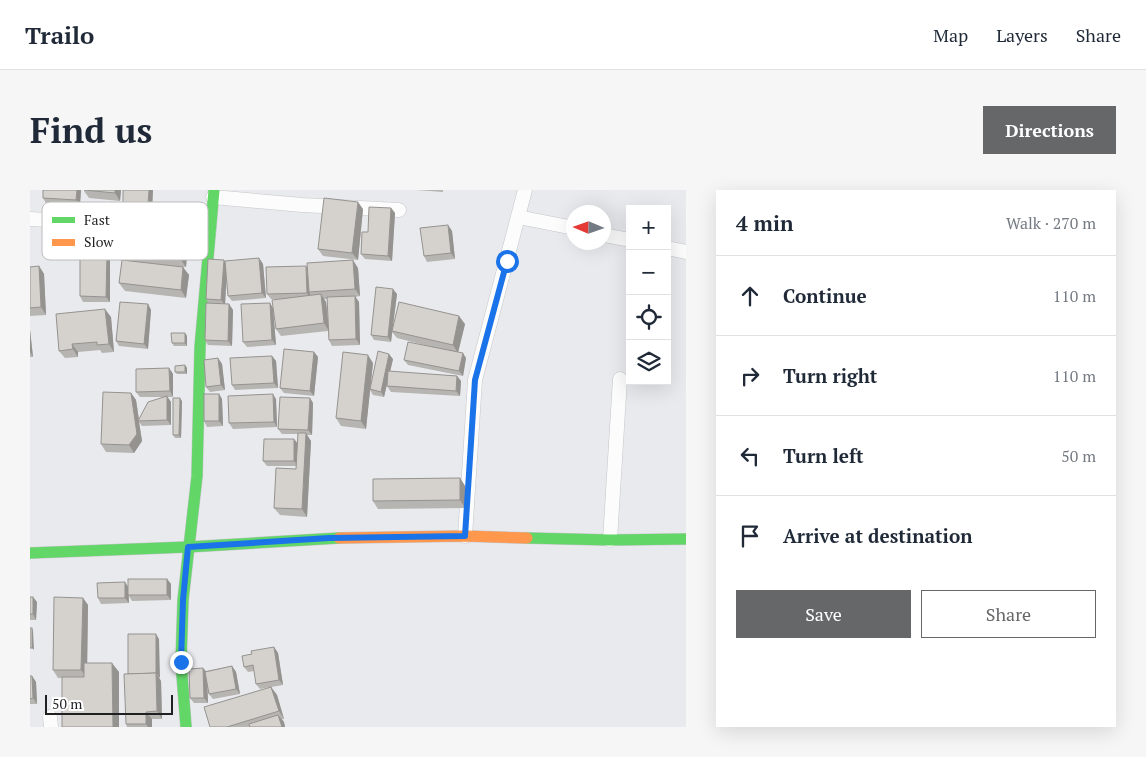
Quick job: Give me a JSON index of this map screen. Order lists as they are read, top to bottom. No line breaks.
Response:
{"legend":["Fast","Slow"],"scale_bar":"50 m","north":"left","page":{"header":"Trailo","nav":["Map","Layers","Share"],"buttons":["Directions",["Save","Share"]],"title":"Find us","heading":["4 min","Walk · 270 m"],"map_buttons":["+","−"],"list":[["Continue","110 m"],["Turn right","110 m"],["Turn left","50 m"],"Arrive at destination"],"scale":"50 m"}}
